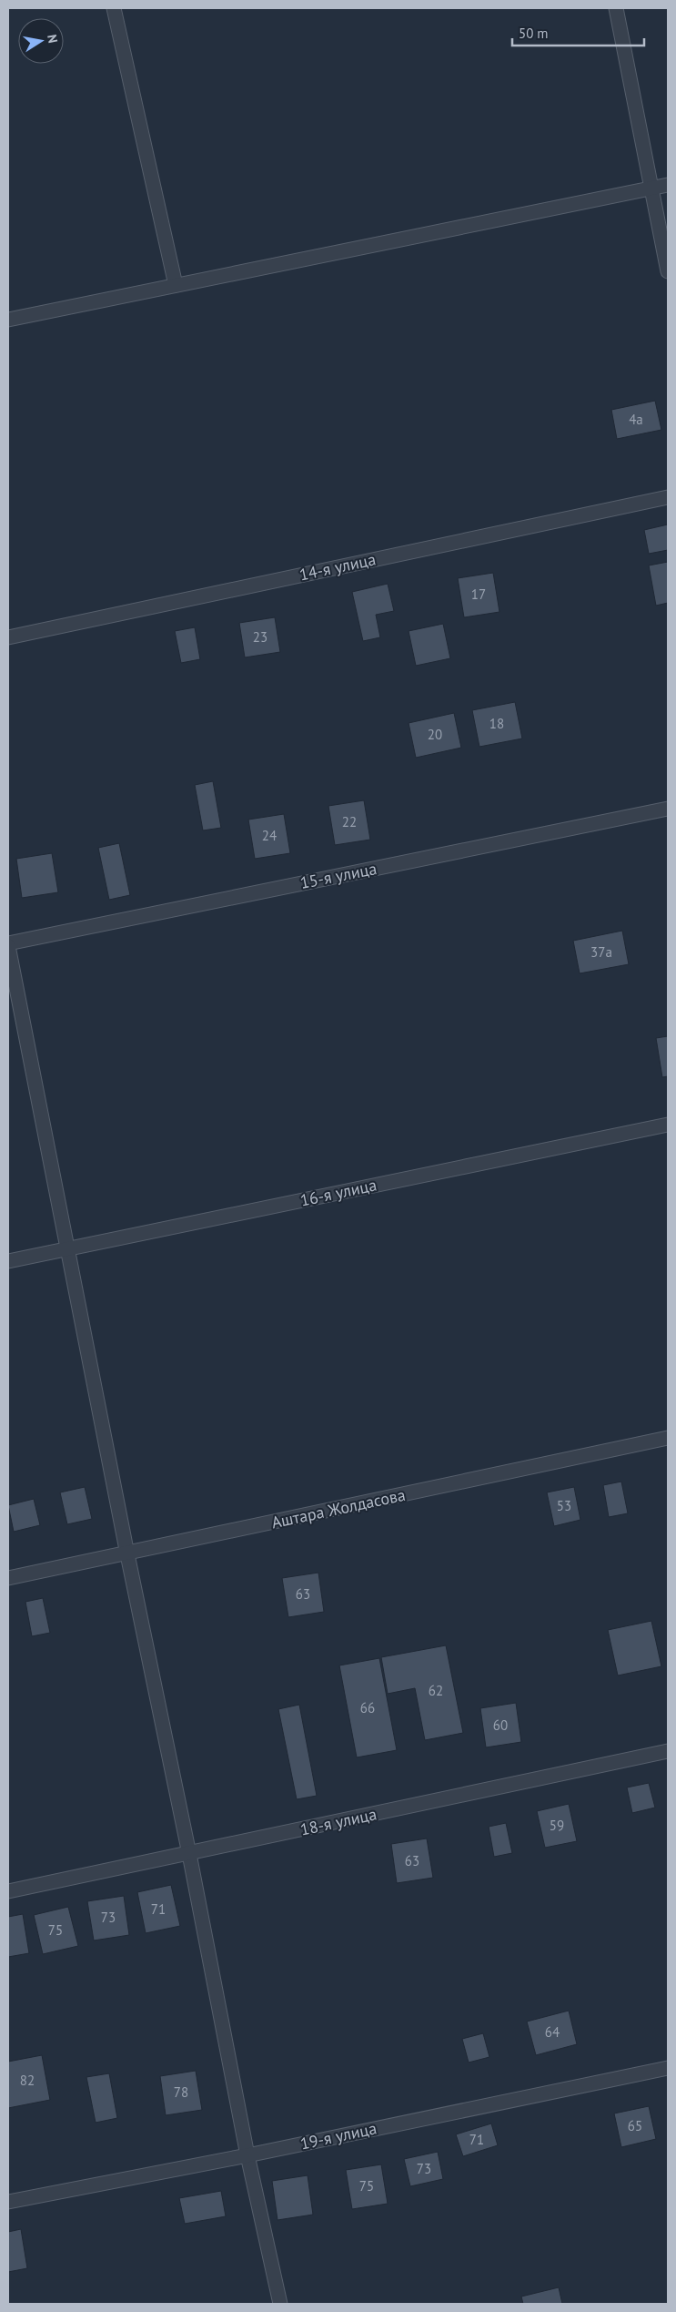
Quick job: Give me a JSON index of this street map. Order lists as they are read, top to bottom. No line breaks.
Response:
{"streets":{"street":["14-я улица","15-я улица","16-я улица","Аштара Жолдасова","18-я улица","19-я улица"]},"house_numbers":["4а","17","23","18","20","22","24","37а","53","63","62","66","60","59","63","71","73","75","64","82","78","65","71","73","75"],"scale_bar":"50 m","north":"right"}
